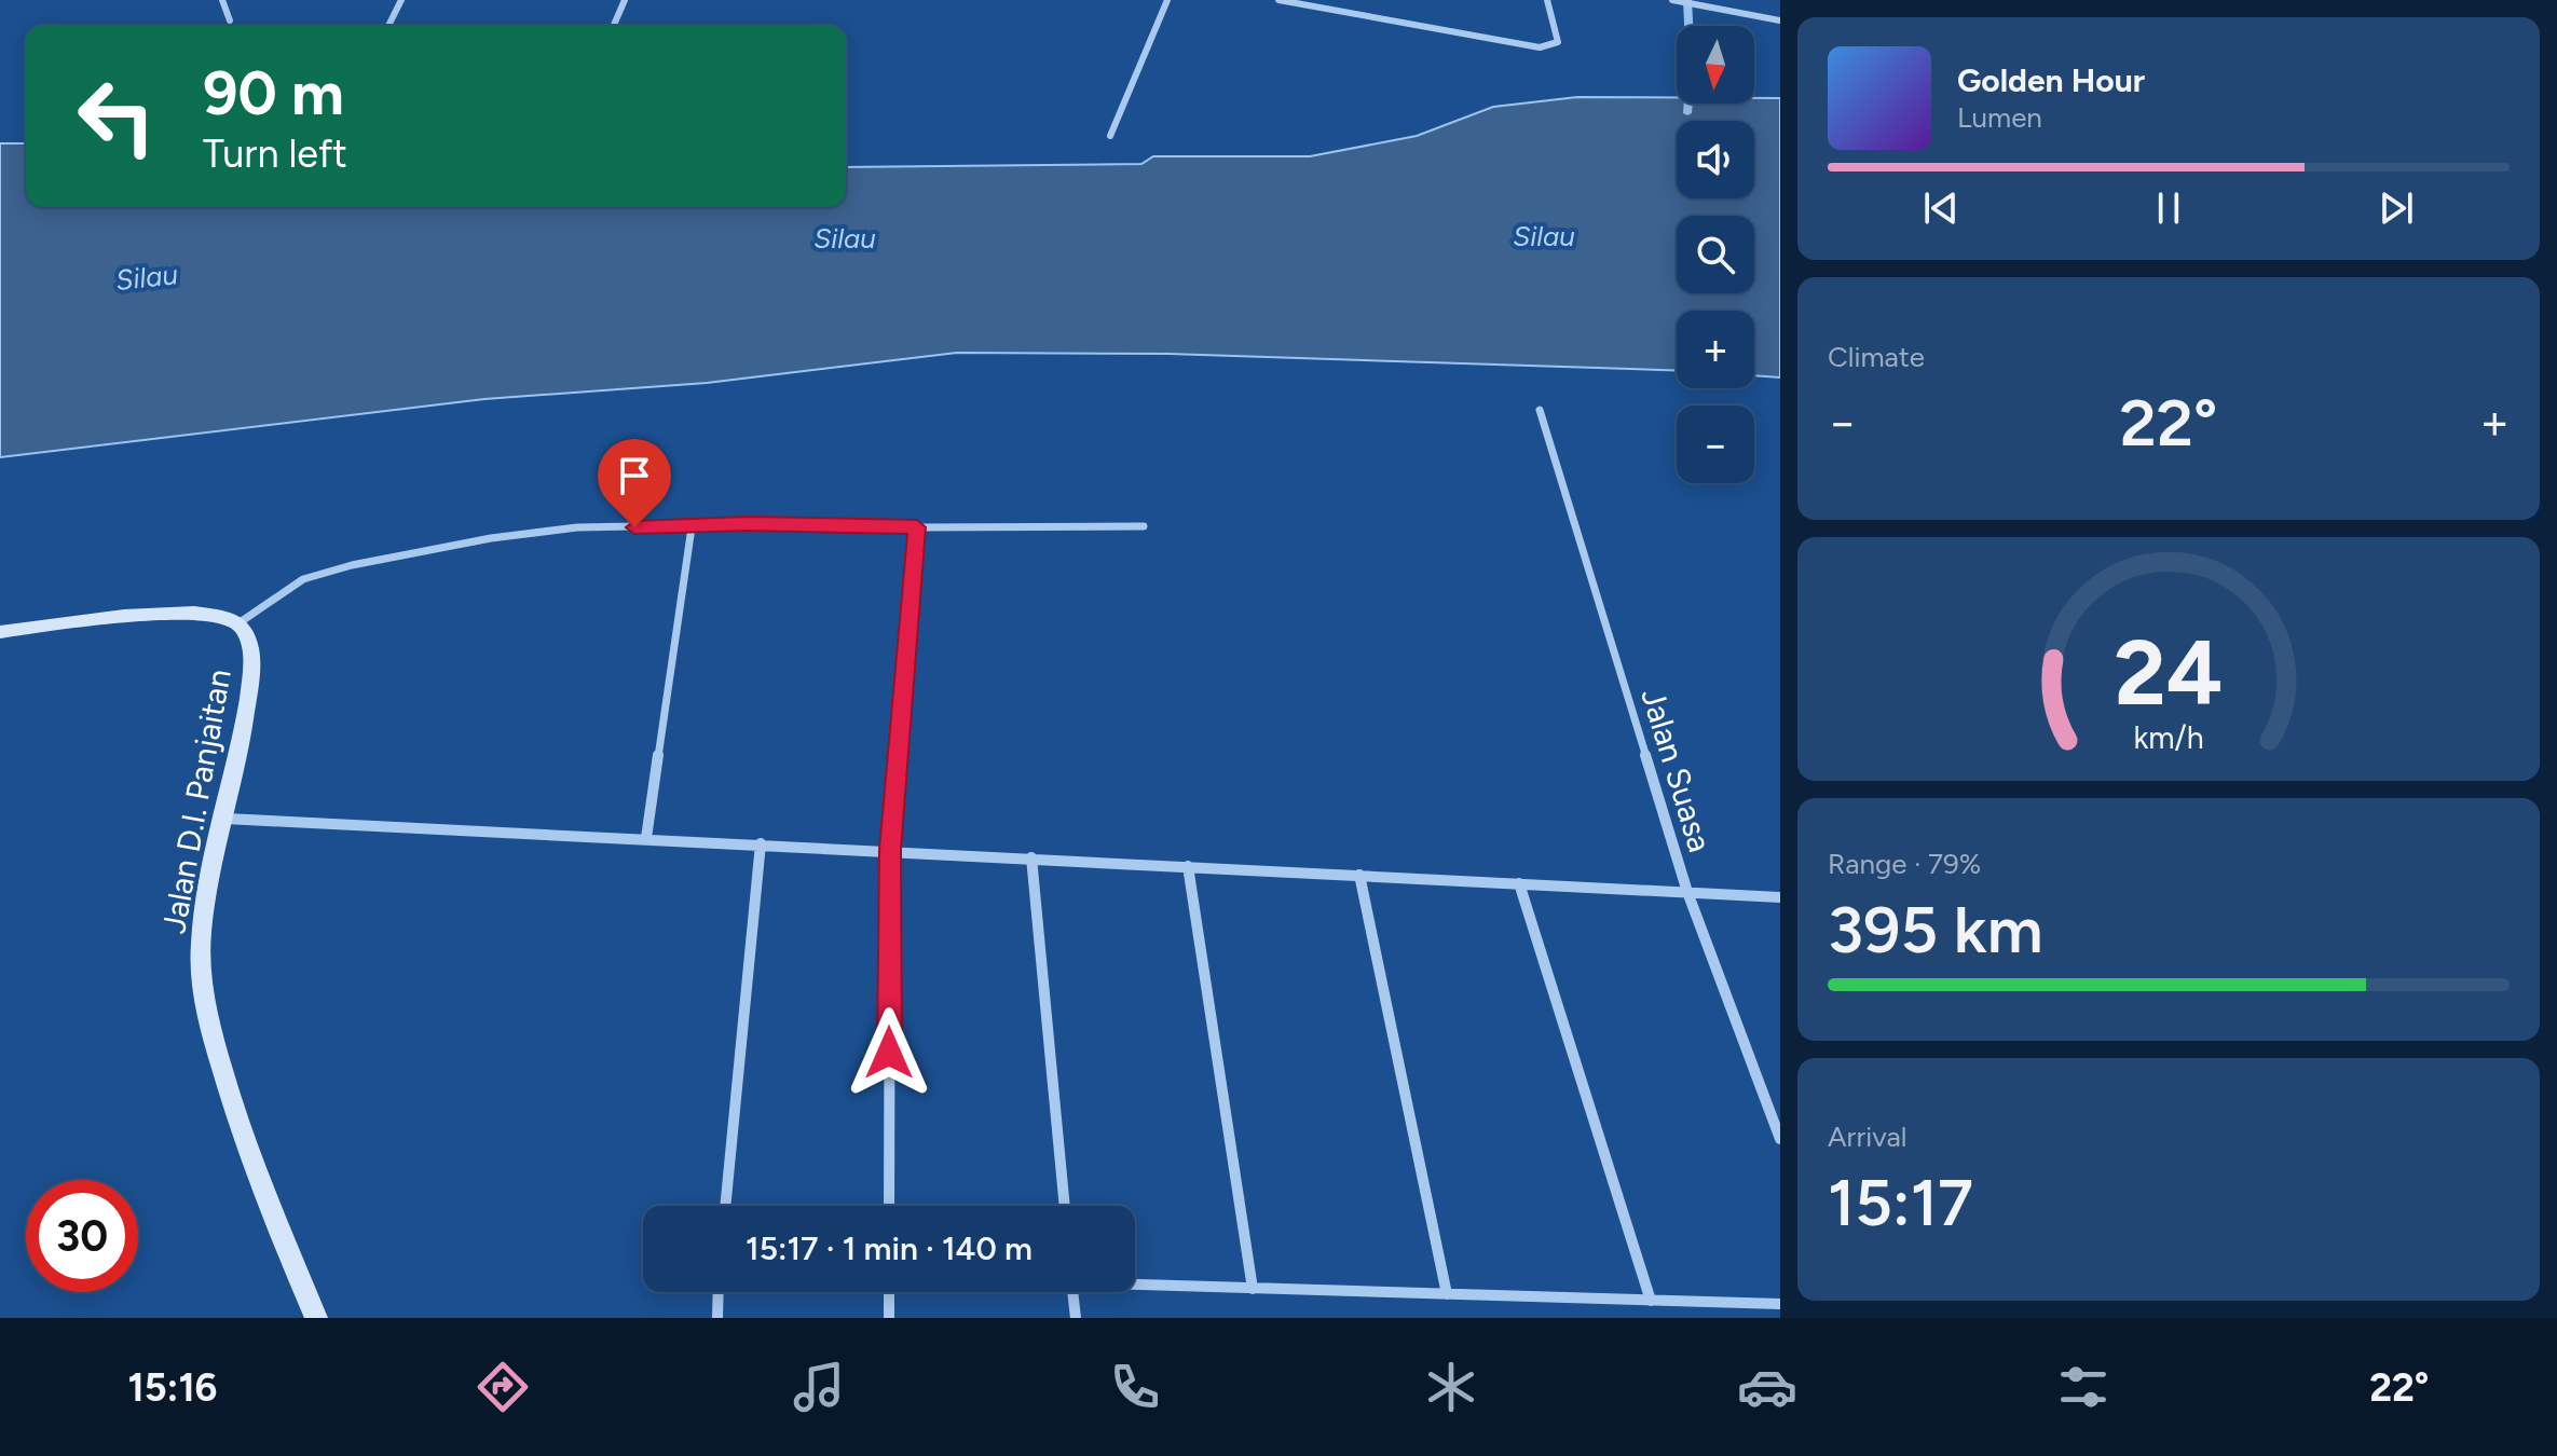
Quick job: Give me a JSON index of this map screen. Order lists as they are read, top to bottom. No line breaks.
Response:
{"streets":{"main road":["Jalan D.I. Panjaitan"],"street":["Jalan Suasa"]},"water":["Silau"],"north":"bottom","page":{"map_buttons":["+","−"],"turn":["90 m","Turn left"],"song":["Golden Hour","Lumen"],"tile":["Climate",["Range · 79%","395 km"],["Arrival","15:17"]],"heat":["−","22°","+"],"limit":"30","trip":"15:17 · 1 min · 140 m","tabs":["15:16","22°"],"gauge":["24","km/h"]}}
